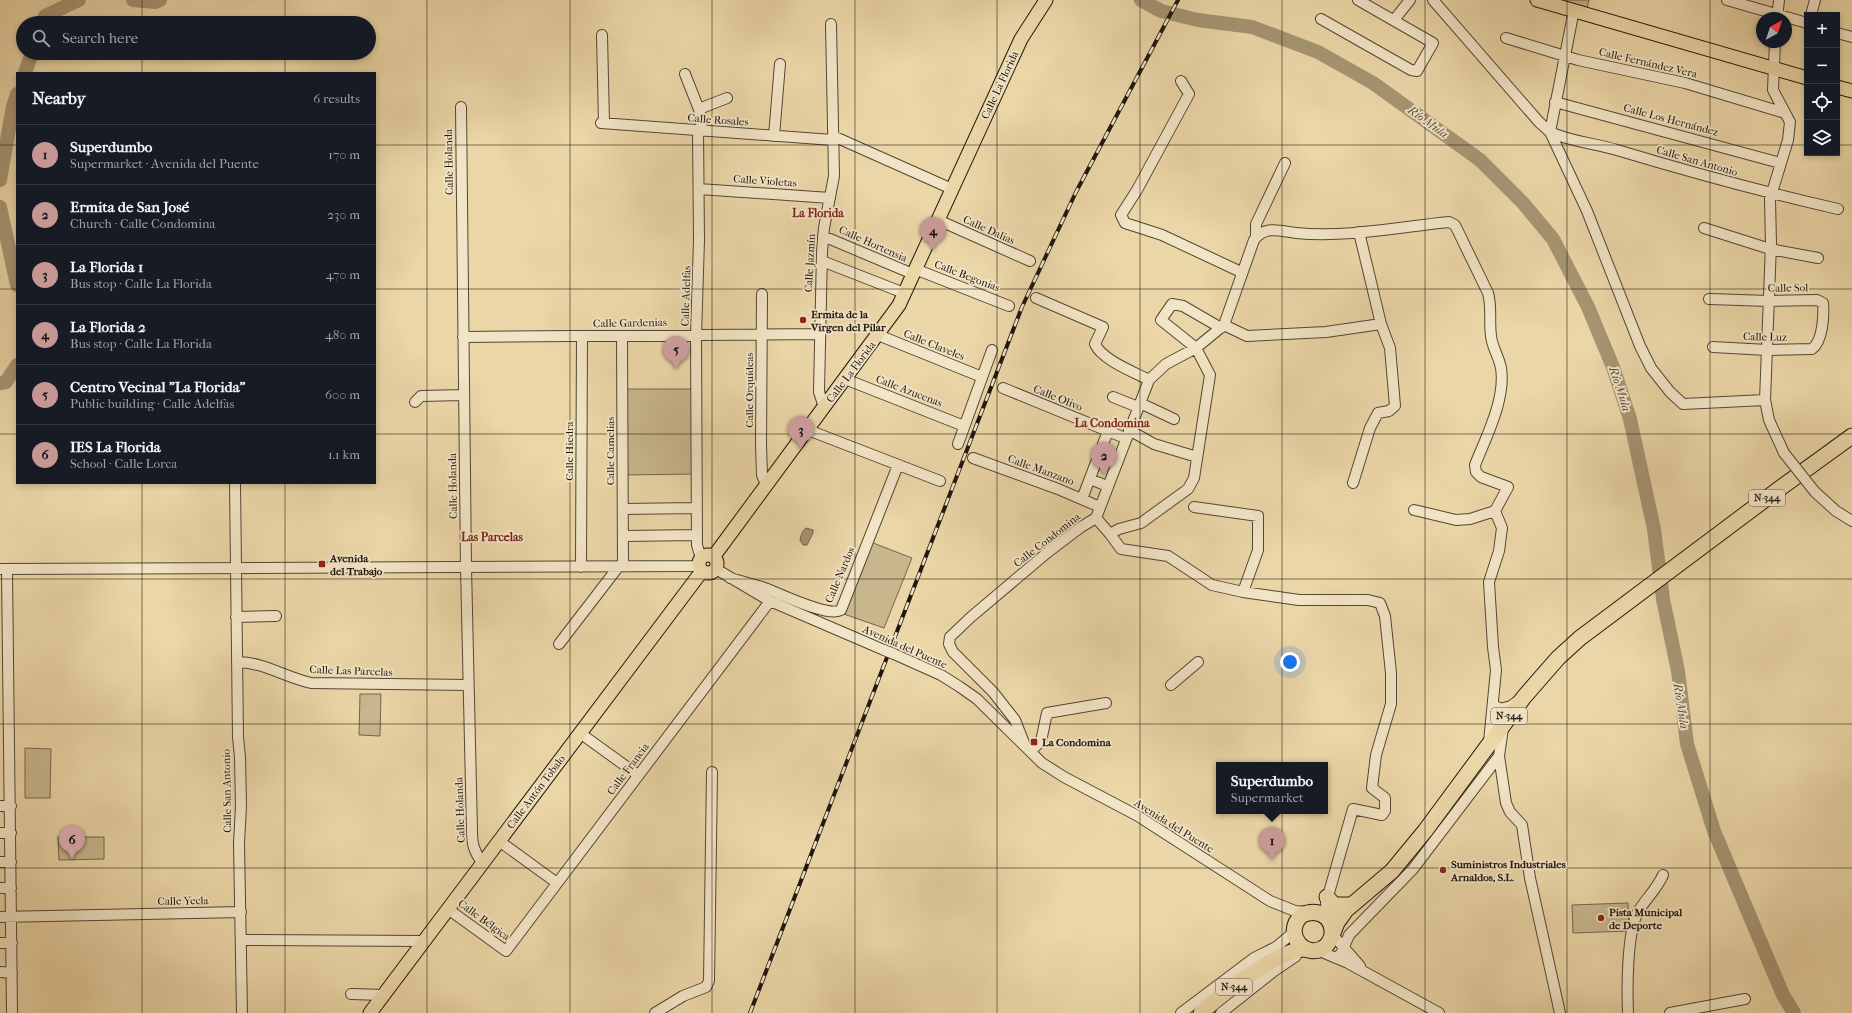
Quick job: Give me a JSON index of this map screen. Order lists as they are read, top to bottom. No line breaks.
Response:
{"streets":{"highway":["N-344"],"main road":["Calle La Florida","Calle Antón Tobalo"],"street":["Calle Fernández Vera","Calle Rosales","Calle Los Hernández","Calle San Antonio","Calle Holanda","Calle Violetas","Calle Dalias","Calle Hortensia","Calle Jazmín","Calle Begonias","Calle Sol","Calle Adelfas","Calle Gardenias","Calle Luz","Calle Claveles","Calle Orquídeas","Calle Azucenas","Calle Olivo","Calle Hiedra","Calle Camelias","Calle Manzano","Calle Condomina","Calle Nardos","Avenida del Puente","Calle Las Parcelas","Calle Francia","Calle Yecla","Calle Bélgica"]},"crossings":[["Calle La Florida","Calle Rosales"],["Calle La Florida","Calle Dalias"],["Calle La Florida","Calle Hortensia"],["Calle La Florida","Calle Jazmín"],["Calle La Florida","Calle Begonias"],["Calle La Florida","Calle Adelfas"],["Calle La Florida","Calle Claveles"],["Calle La Florida","Calle Orquídeas"],["Calle La Florida","Calle Azucenas"],["Calle La Florida","Avenida del Puente"],["Calle La Florida","Calle Antón Tobalo"],["Calle Rosales","Calle Jazmín"],["Calle Rosales","Calle Adelfas"],["Calle San Antonio","Calle Las Parcelas"],["Calle San Antonio","Calle Yecla"],["Calle Holanda","Calle Gardenias"],["Calle Holanda","Calle Las Parcelas"],["Calle Holanda","Calle Antón Tobalo"],["Calle Violetas","Calle Jazmín"],["Calle Violetas","Calle Adelfas"],["Calle Hortensia","Calle Jazmín"],["Calle Hortensia","Calle Begonias"],["Calle Jazmín","Calle Gardenias"],["Calle Sol","Calle Luz"],["Calle Adelfas","Calle Gardenias"],["Calle Adelfas","Avenida del Puente"],["Calle Adelfas","Calle Antón Tobalo"],["Calle Gardenias","Calle Orquídeas"],["Calle Gardenias","Calle Hiedra"],["Calle Gardenias","Calle Camelias"],["Calle Olivo","Calle Condomina"],["Calle Manzano","Calle Condomina"],["N-344","Avenida del Puente"],["Calle Condomina","Avenida del Puente"],["Calle Nardos","Avenida del Puente"],["Avenida del Puente","Calle Francia"],["Avenida del Puente","Calle Antón Tobalo"],["Calle Francia","Calle Bélgica"],["Calle Antón Tobalo","Calle Bélgica"]],"districts":["La Florida","La Condomina","Las Parcelas"],"water":["Río Mula"],"places":{"other":["Ermita de la Virgen del Pilar","Suministros Industriales Arnaldos, S.L.","Pista Municipal de Deporte"],"transit":["Avenida del Trabajo","La Condomina"]},"north":"top right","page":{"map_buttons":["+","−"],"search":"Search here","heading":["Nearby","6 results"],"list":[{"mark":"1","name":"Superdumbo","note":"Supermarket · Avenida del Puente","value":"170 m"},{"mark":"2","name":"Ermita de San José","note":"Church · Calle Condomina","value":"230 m"},{"mark":"3","name":"La Florida 1","note":"Bus stop · Calle La Florida","value":"470 m"},{"mark":"4","name":"La Florida 2","note":"Bus stop · Calle La Florida","value":"480 m"},{"mark":"5","name":"Centro Vecinal \"La Florida\"","note":"Public building · Calle Adelfas","value":"600 m"},{"mark":"6","name":"IES La Florida","note":"School · Calle Lorca","value":"1.1 km"}],"pins":["4","5","3","2","6","1"],"popup":["Superdumbo","Supermarket"]}}
